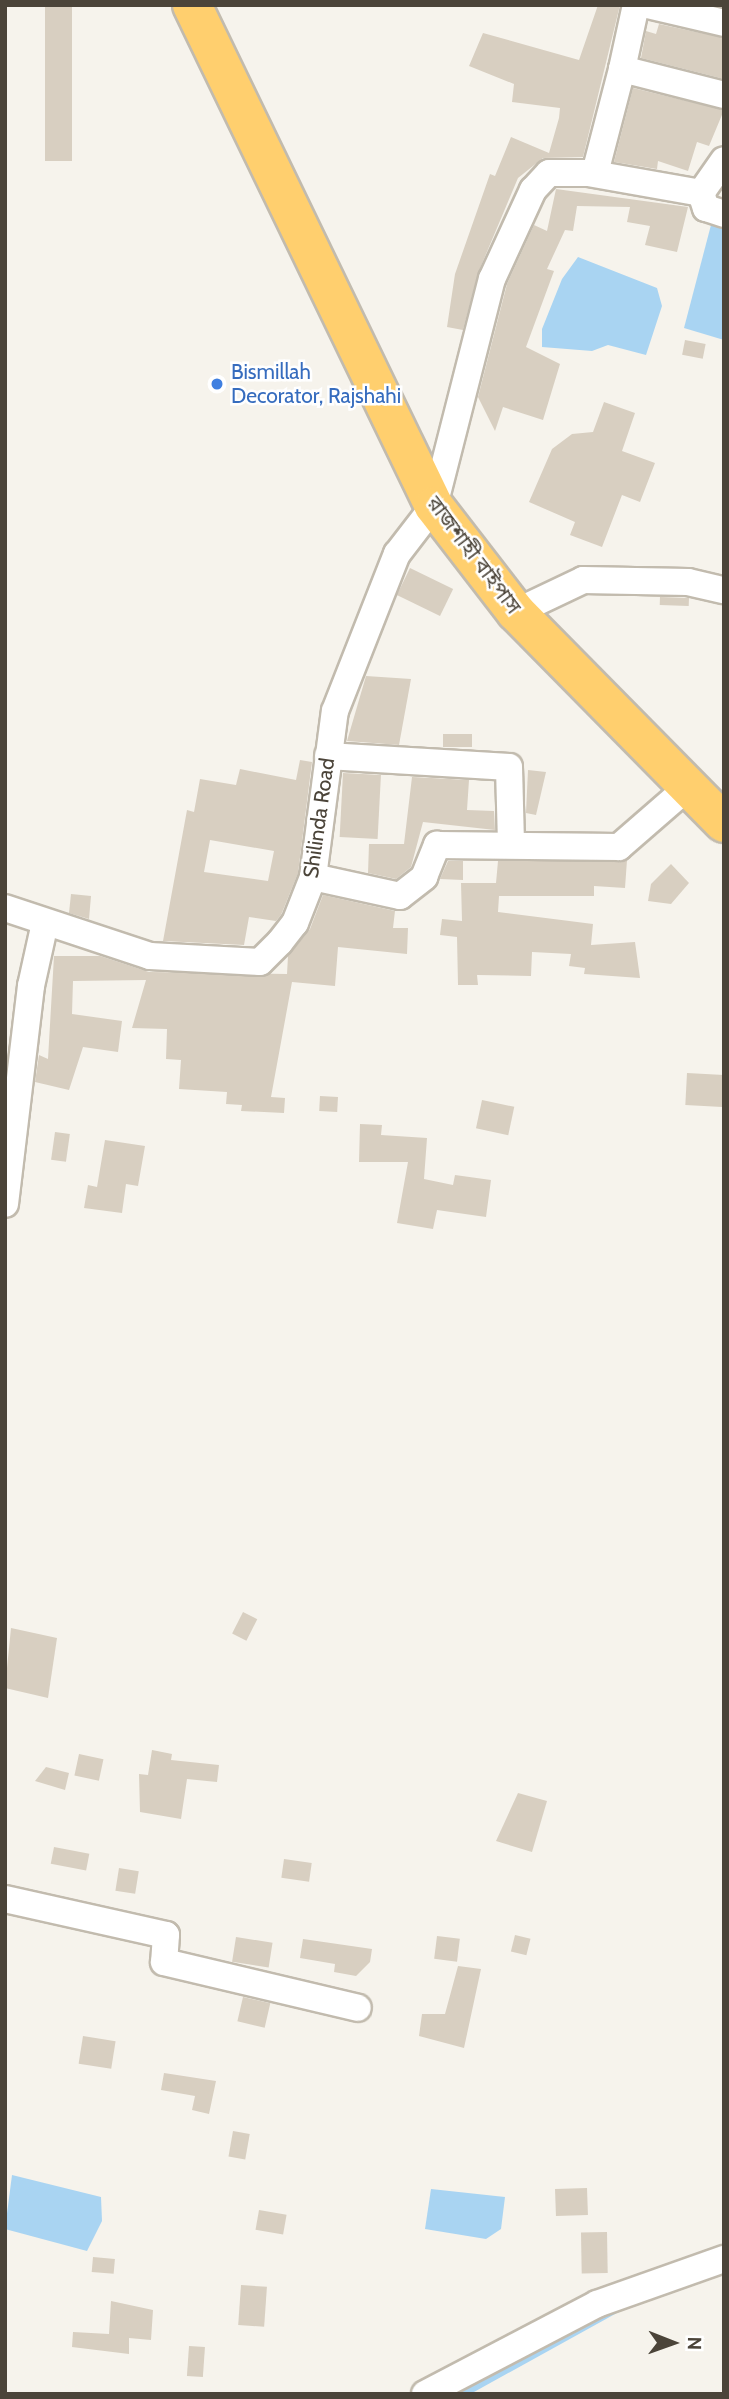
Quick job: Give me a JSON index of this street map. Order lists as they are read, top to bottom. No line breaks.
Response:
{"streets":{"highway":["রাজশাহী বাইপাস"],"street":["Shilinda Road"]},"crossings":[["রাজশাহী বাইপাস","Shilinda Road"]],"places":["Bismillah Decorator, Rajshahi"],"north":"right"}
